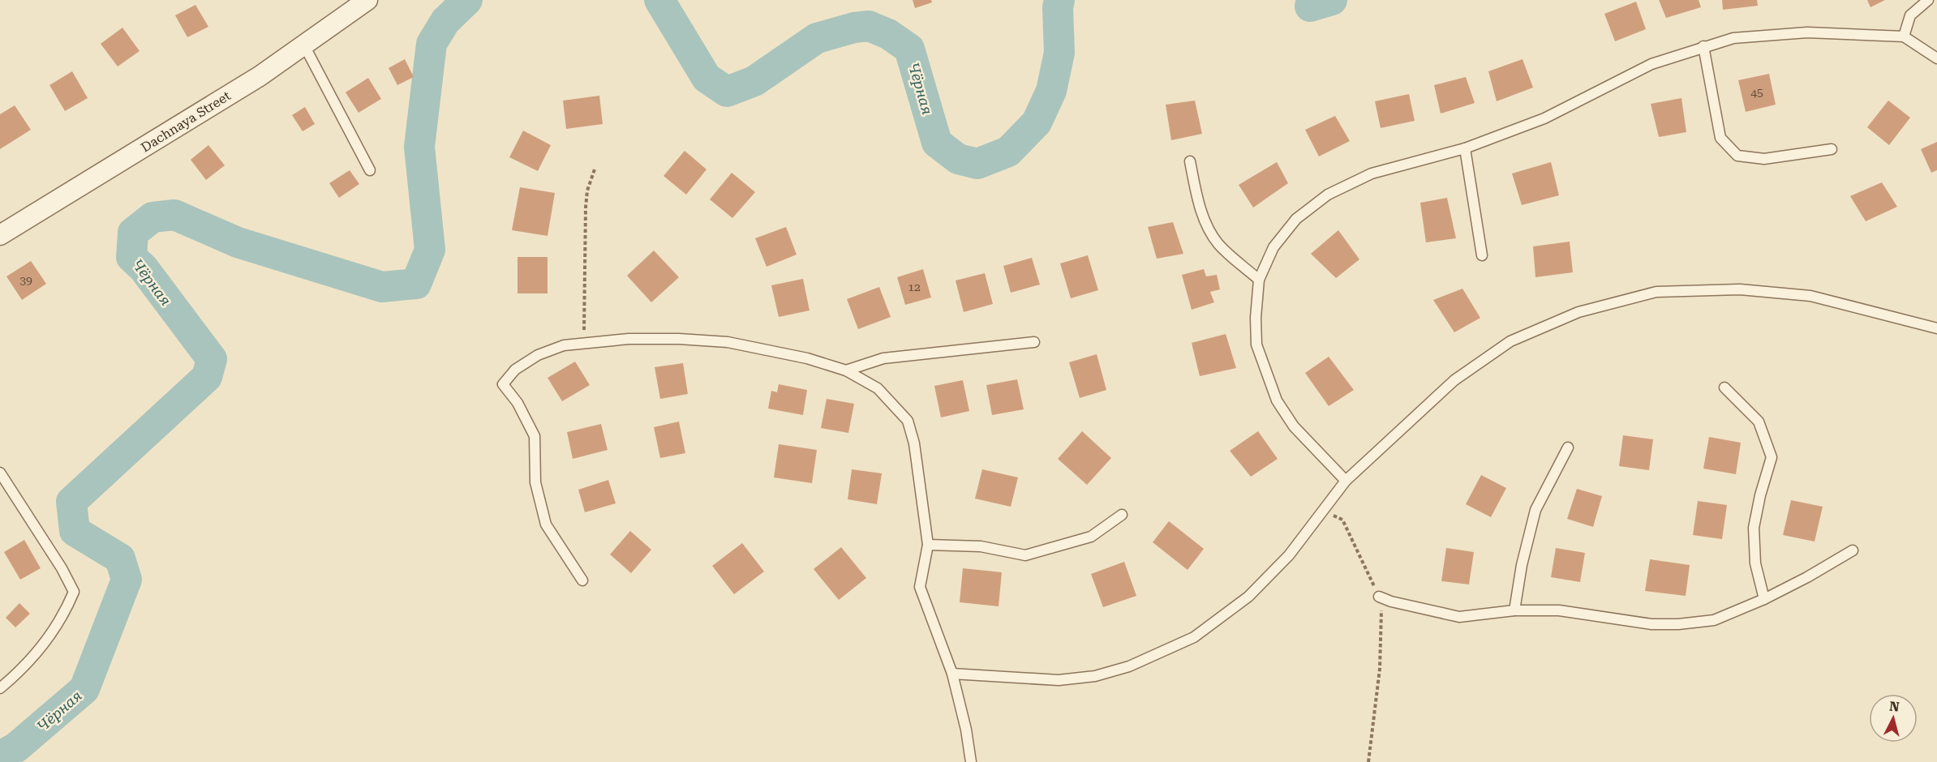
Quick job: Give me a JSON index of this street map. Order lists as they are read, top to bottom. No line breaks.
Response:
{"streets":{"street":["Dachnaya Street"]},"water":["Чёрная"],"house_numbers":["45","39","12"],"north":"top"}
